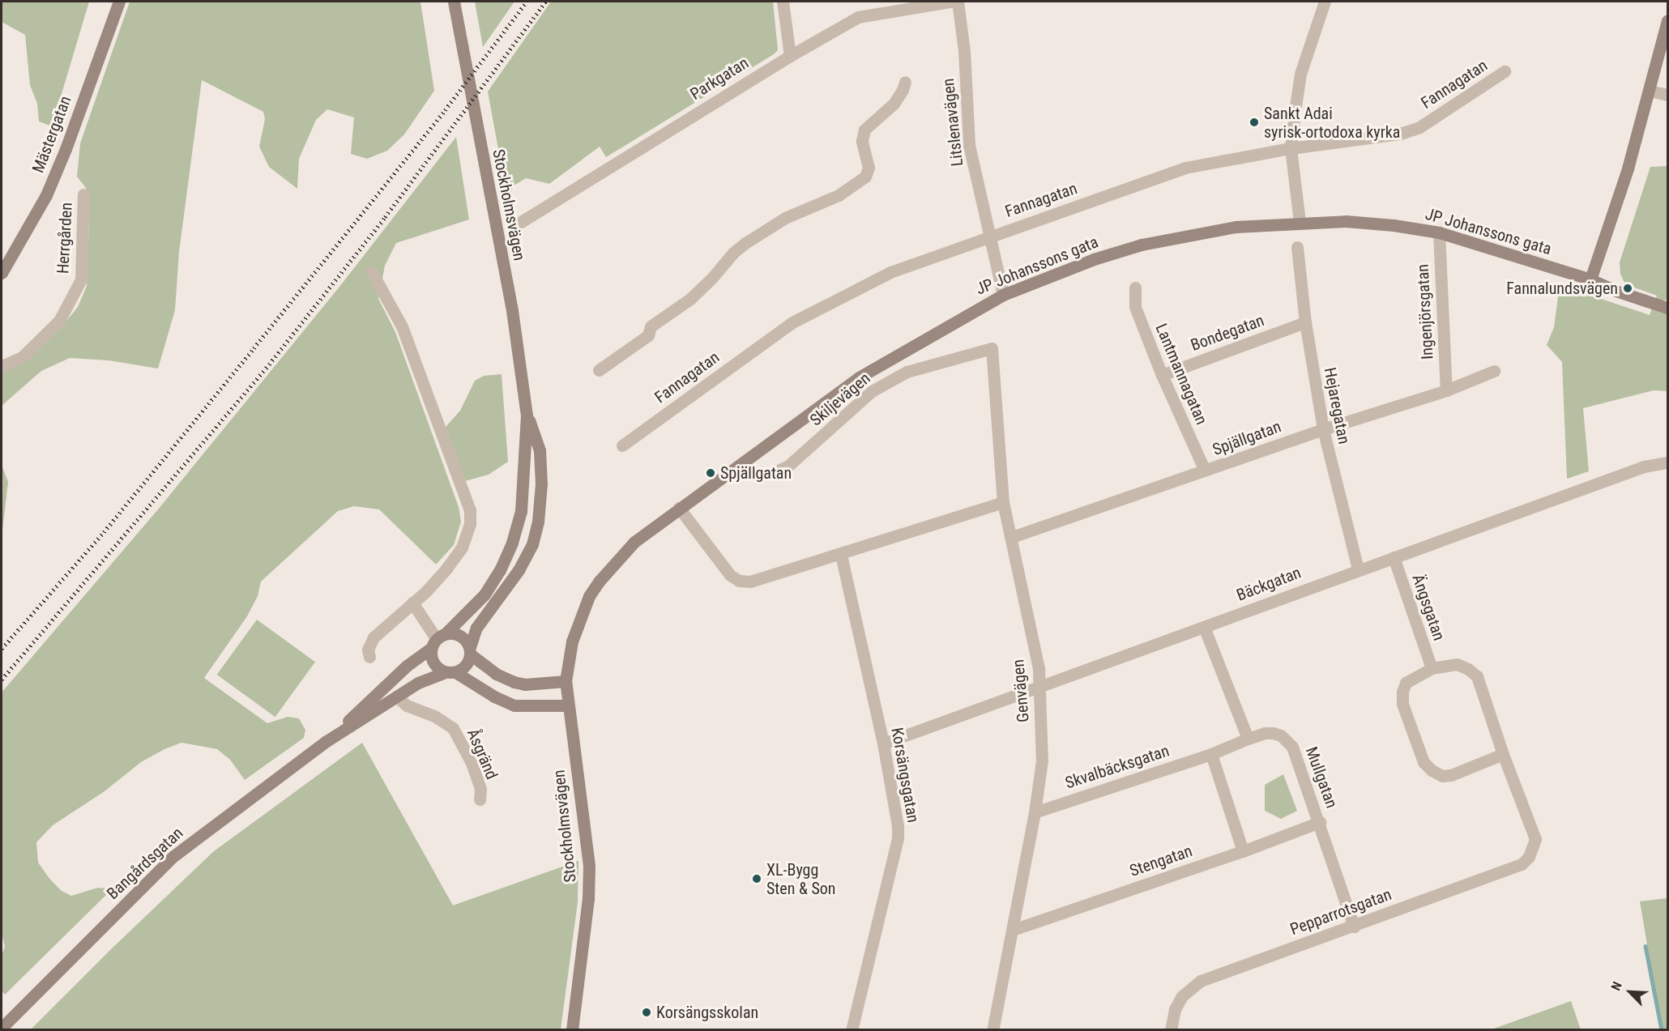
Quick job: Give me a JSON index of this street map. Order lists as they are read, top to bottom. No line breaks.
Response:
{"streets":{"street":["Parkgatan","Fannagatan","Litslenavägen","Mästergatan","Stockholmsvägen","JP Johanssons gata","Herrgården","Ingenjörsgatan","Bondegatan","Lantmannagatan","Skiljevägen","Hejaregatan","Spjällgatan","Bäckgatan","Ängsgatan","Genvägen","Åsgränd","Skvalbäcksgatan","Korsängsgatan","Mullgatan","Stengatan","Bangårdsgatan","Pepparrotsgatan"]},"crossings":[["Fannagatan","Litslenavägen"],["Litslenavägen","JP Johanssons gata"],["Stockholmsvägen","JP Johanssons gata"],["Stockholmsvägen","Bangårdsgatan"],["JP Johanssons gata","Ingenjörsgatan"],["Ingenjörsgatan","Spjällgatan"],["Bondegatan","Lantmannagatan"],["Bondegatan","Hejaregatan"],["Lantmannagatan","Spjällgatan"],["Skiljevägen","Genvägen"],["Hejaregatan","Spjällgatan"],["Hejaregatan","Bäckgatan"],["Spjällgatan","Genvägen"],["Bäckgatan","Ängsgatan"],["Bäckgatan","Genvägen"],["Bäckgatan","Korsängsgatan"],["Ängsgatan","Pepparrotsgatan"],["Genvägen","Skvalbäcksgatan"],["Genvägen","Stengatan"],["Åsgränd","Bangårdsgatan"],["Skvalbäcksgatan","Mullgatan"],["Mullgatan","Stengatan"],["Mullgatan","Pepparrotsgatan"]],"places":["Sankt Adai syrisk-ortodoxa kyrka","Fannalundsvägen","Spjällgatan","XL-Bygg Sten & Son","Korsängsskolan"],"north":"top left"}
